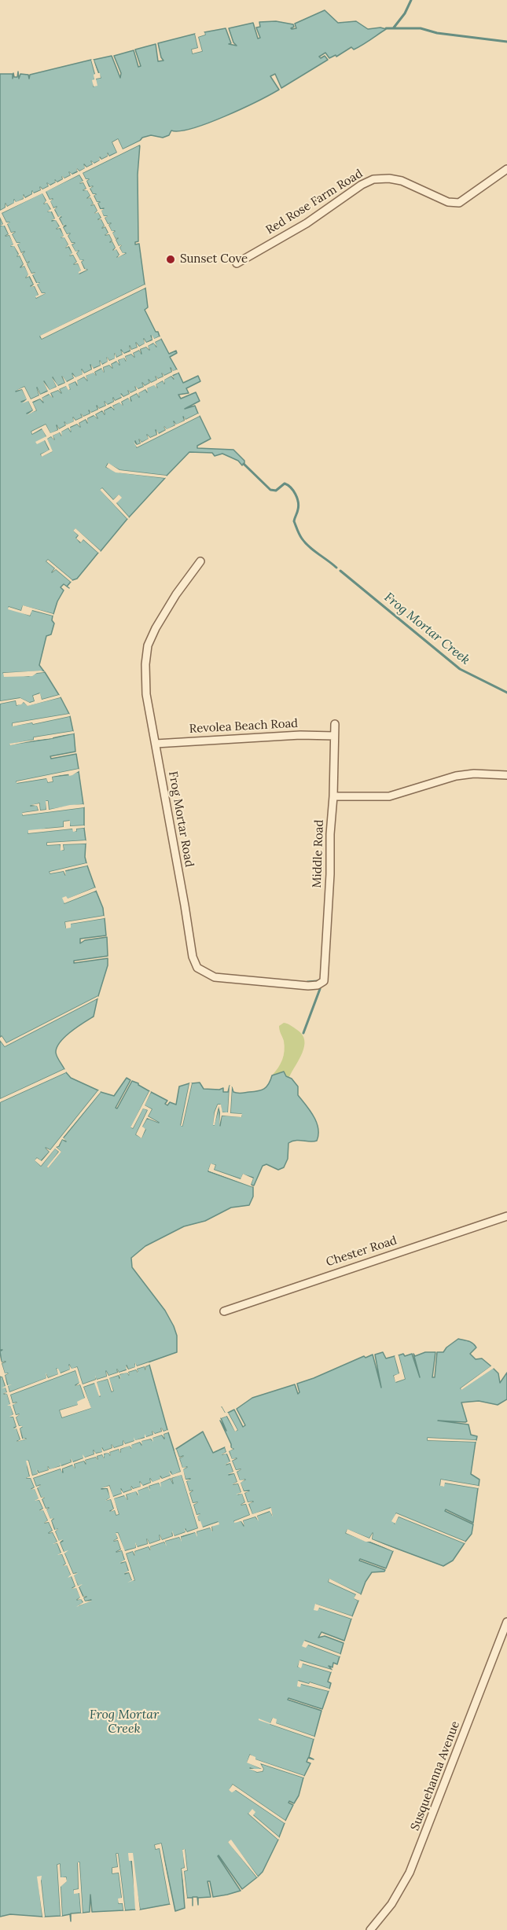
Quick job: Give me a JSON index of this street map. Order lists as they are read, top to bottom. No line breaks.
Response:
{"streets":{"street":["Red Rose Farm Road","Revolea Beach Road","Frog Mortar Road","Middle Road","Chester Road","Susquehanna Avenue"]},"crossings":[["Revolea Beach Road","Frog Mortar Road"],["Revolea Beach Road","Middle Road"],["Frog Mortar Road","Middle Road"]],"water":["Frog Mortar Creek"],"places":["Sunset Cove"]}
